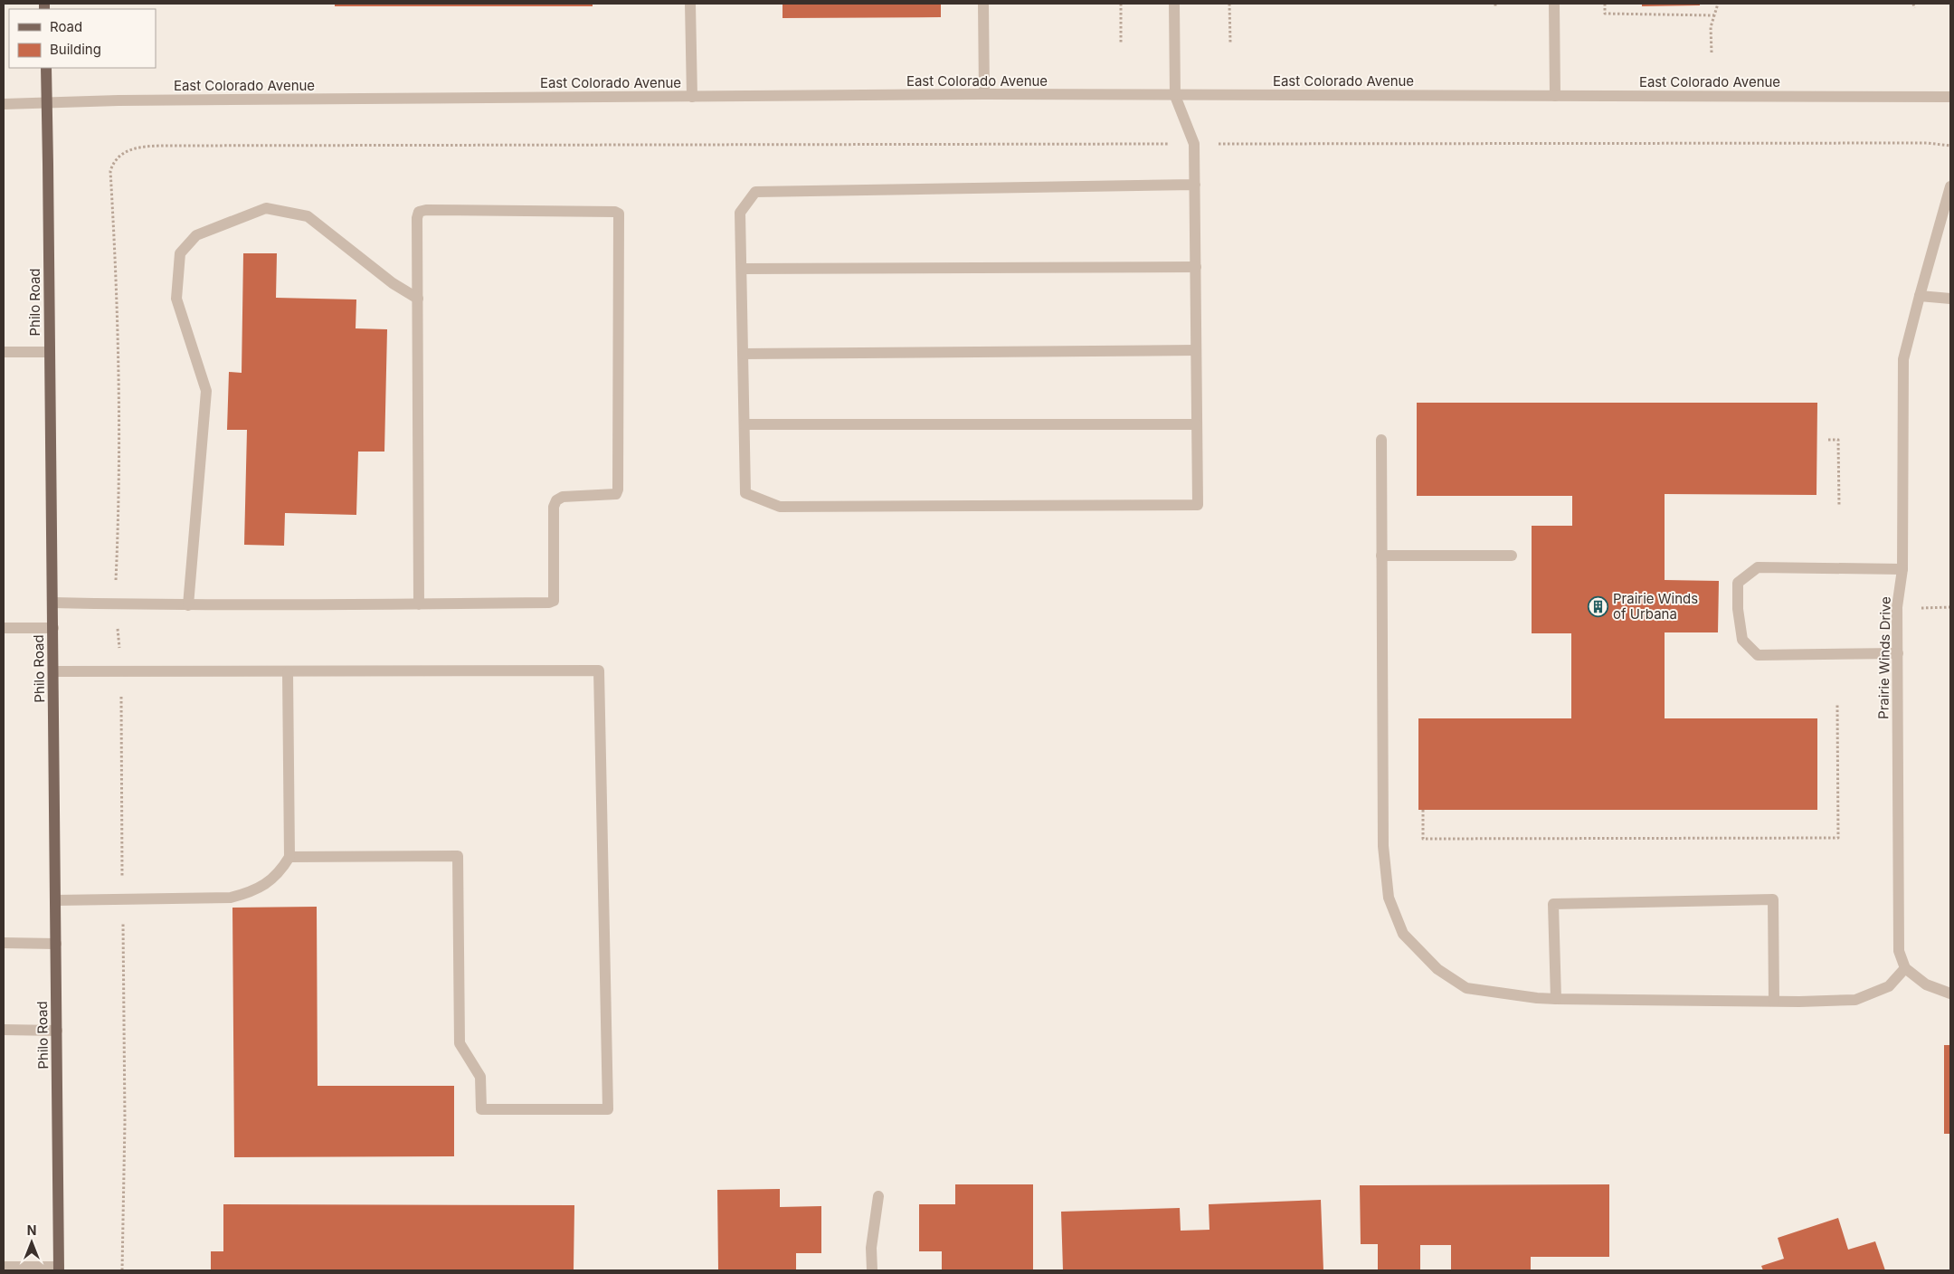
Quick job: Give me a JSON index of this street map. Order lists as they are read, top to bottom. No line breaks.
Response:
{"streets":{"main road":["Philo Road"],"street":["East Colorado Avenue","Prairie Winds Drive"]},"crossings":[["East Colorado Avenue","Philo Road"]],"places":{"building":["Prairie Winds of Urbana"]},"legend":["Road","Building"],"north":"top"}
